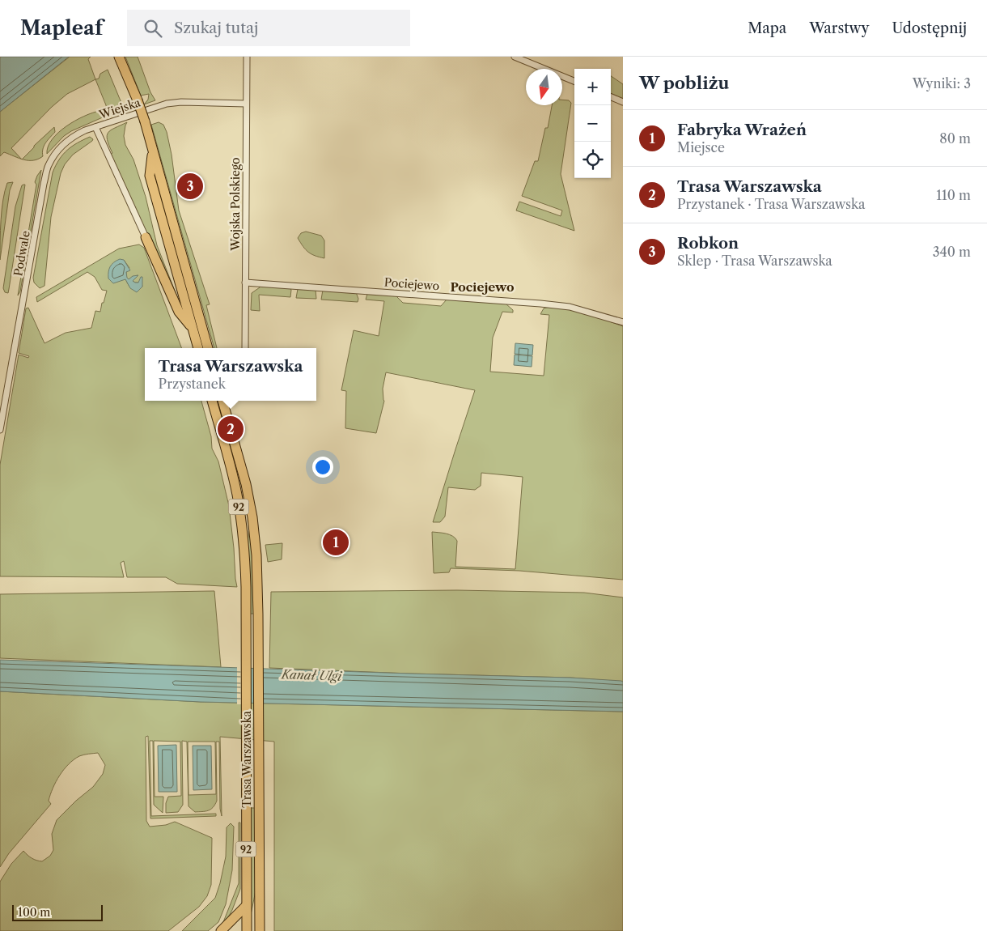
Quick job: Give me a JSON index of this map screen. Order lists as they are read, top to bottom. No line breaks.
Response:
{"streets":{"main road":["92","Trasa Warszawska"],"street":["Wiejska","Wojska Polskiego","Podwale","Pociejewo"]},"crossings":[["Wiejska","Wojska Polskiego"],["Wiejska","Podwale"],["Wojska Polskiego","Pociejewo"]],"districts":["Pociejewo"],"water":["Kanał Ulgi"],"scale_bar":"100 m","north":"bottom","page":{"header":"Mapleaf","search":"Szukaj tutaj","nav":["Mapa","Warstwy","Udostępnij"],"heading":["W pobliżu","Wyniki: 3"],"map_buttons":["+","−"],"list":[{"mark":"1","name":"Fabryka Wrażeń","note":"Miejsce","value":"80 m"},{"mark":"2","name":"Trasa Warszawska","note":"Przystanek · Trasa Warszawska","value":"110 m"},{"mark":"3","name":"Robkon","note":"Sklep · Trasa Warszawska","value":"340 m"}],"pins":["3","2","1"],"popup":["Trasa Warszawska","Przystanek"],"scale":"100 m"}}
